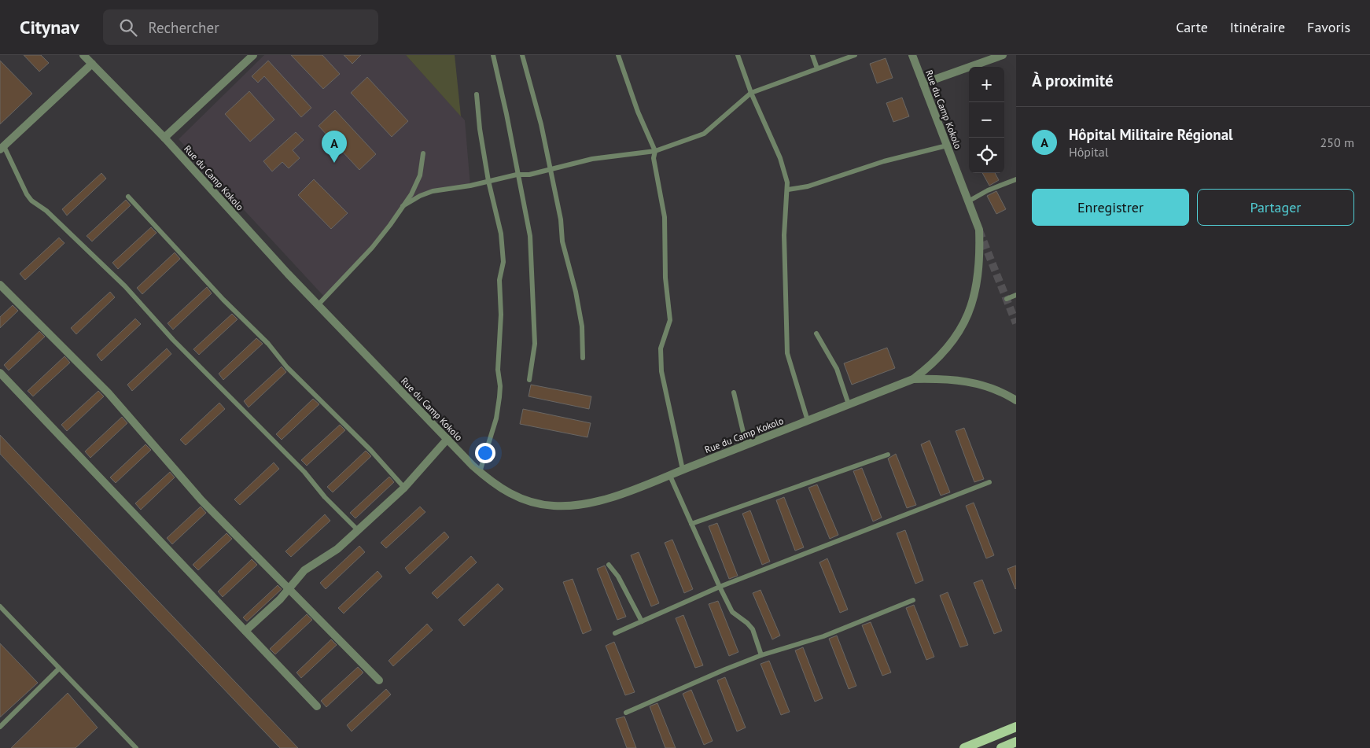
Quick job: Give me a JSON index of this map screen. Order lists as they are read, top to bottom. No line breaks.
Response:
{"streets":{"street":["Rue du Camp Kokolo"]},"page":{"header":"Citynav","search":"Rechercher","nav":["Carte","Itinéraire","Favoris"],"heading":"À proximité","map_buttons":["+","−"],"list":[{"mark":"A","name":"Hôpital Militaire Régional","note":"Hôpital","value":"250 m"}],"pins":"A","buttons":["Enregistrer","Partager"]}}
